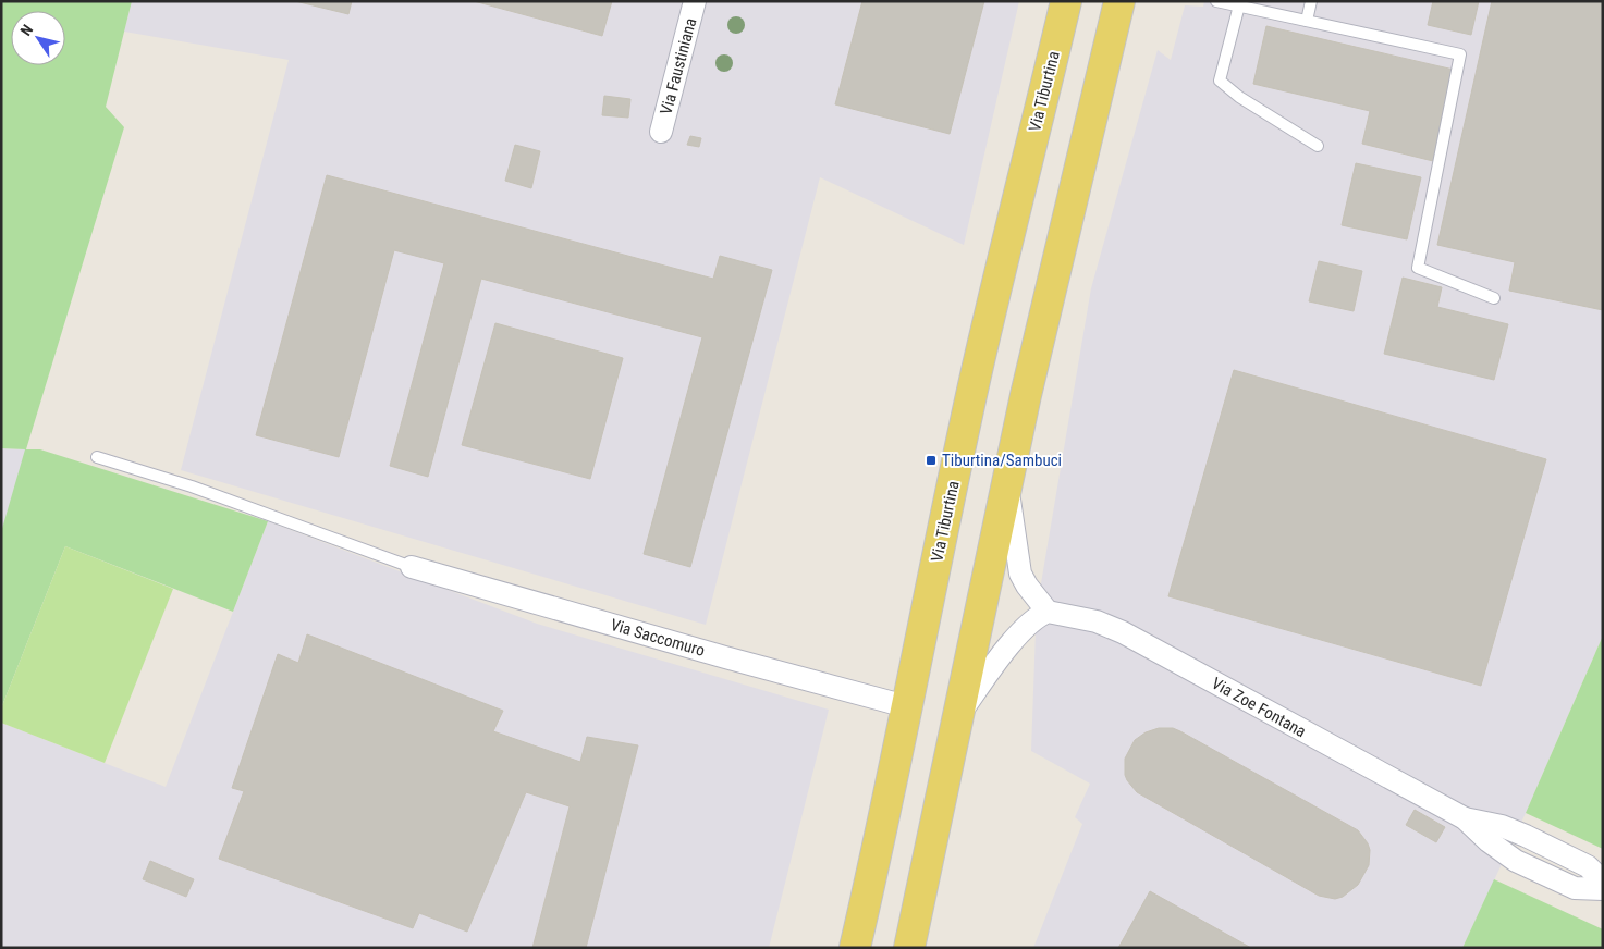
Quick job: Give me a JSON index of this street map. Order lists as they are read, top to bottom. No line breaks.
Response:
{"streets":{"main road":["Via Tiburtina"],"street":["Via Faustiniana","Via Saccomuro","Via Zoe Fontana"]},"crossings":[["Via Tiburtina","Via Saccomuro"]],"places":{"transit":["Tiburtina/Sambuci"]},"north":"top left"}
